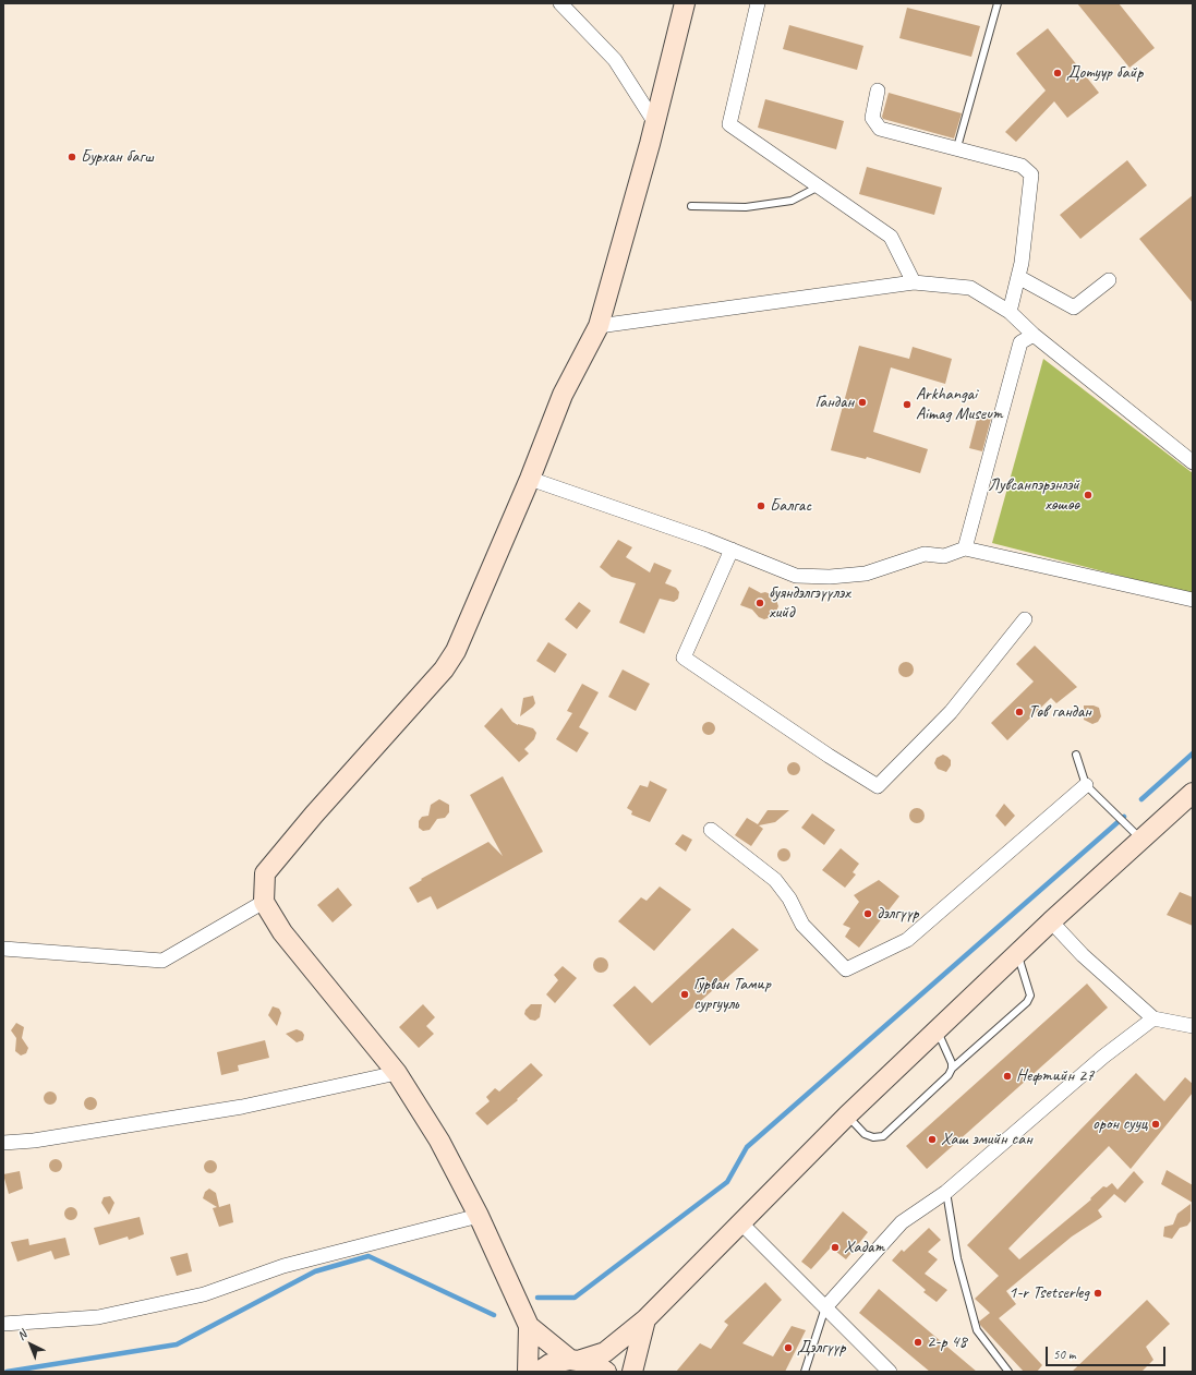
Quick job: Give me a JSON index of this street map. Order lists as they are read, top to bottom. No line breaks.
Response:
{"places":["Дотуур байр","Бурхан багш","Гандан","Arkhangai Aimag Museum","Лувсанпэрэнлэй хөшөө","Балгас","буяндэлгэүүлэх хийд","Төв гандан","дэлгүүр","Гурван Тамир сургууль","Нефтийн 27","орон сууц","Хаш эмийн сан","Хадат","1-r Tsetserleg","2-р 48","Дэлгүүр"],"scale_bar":"50 m","north":"top left"}
